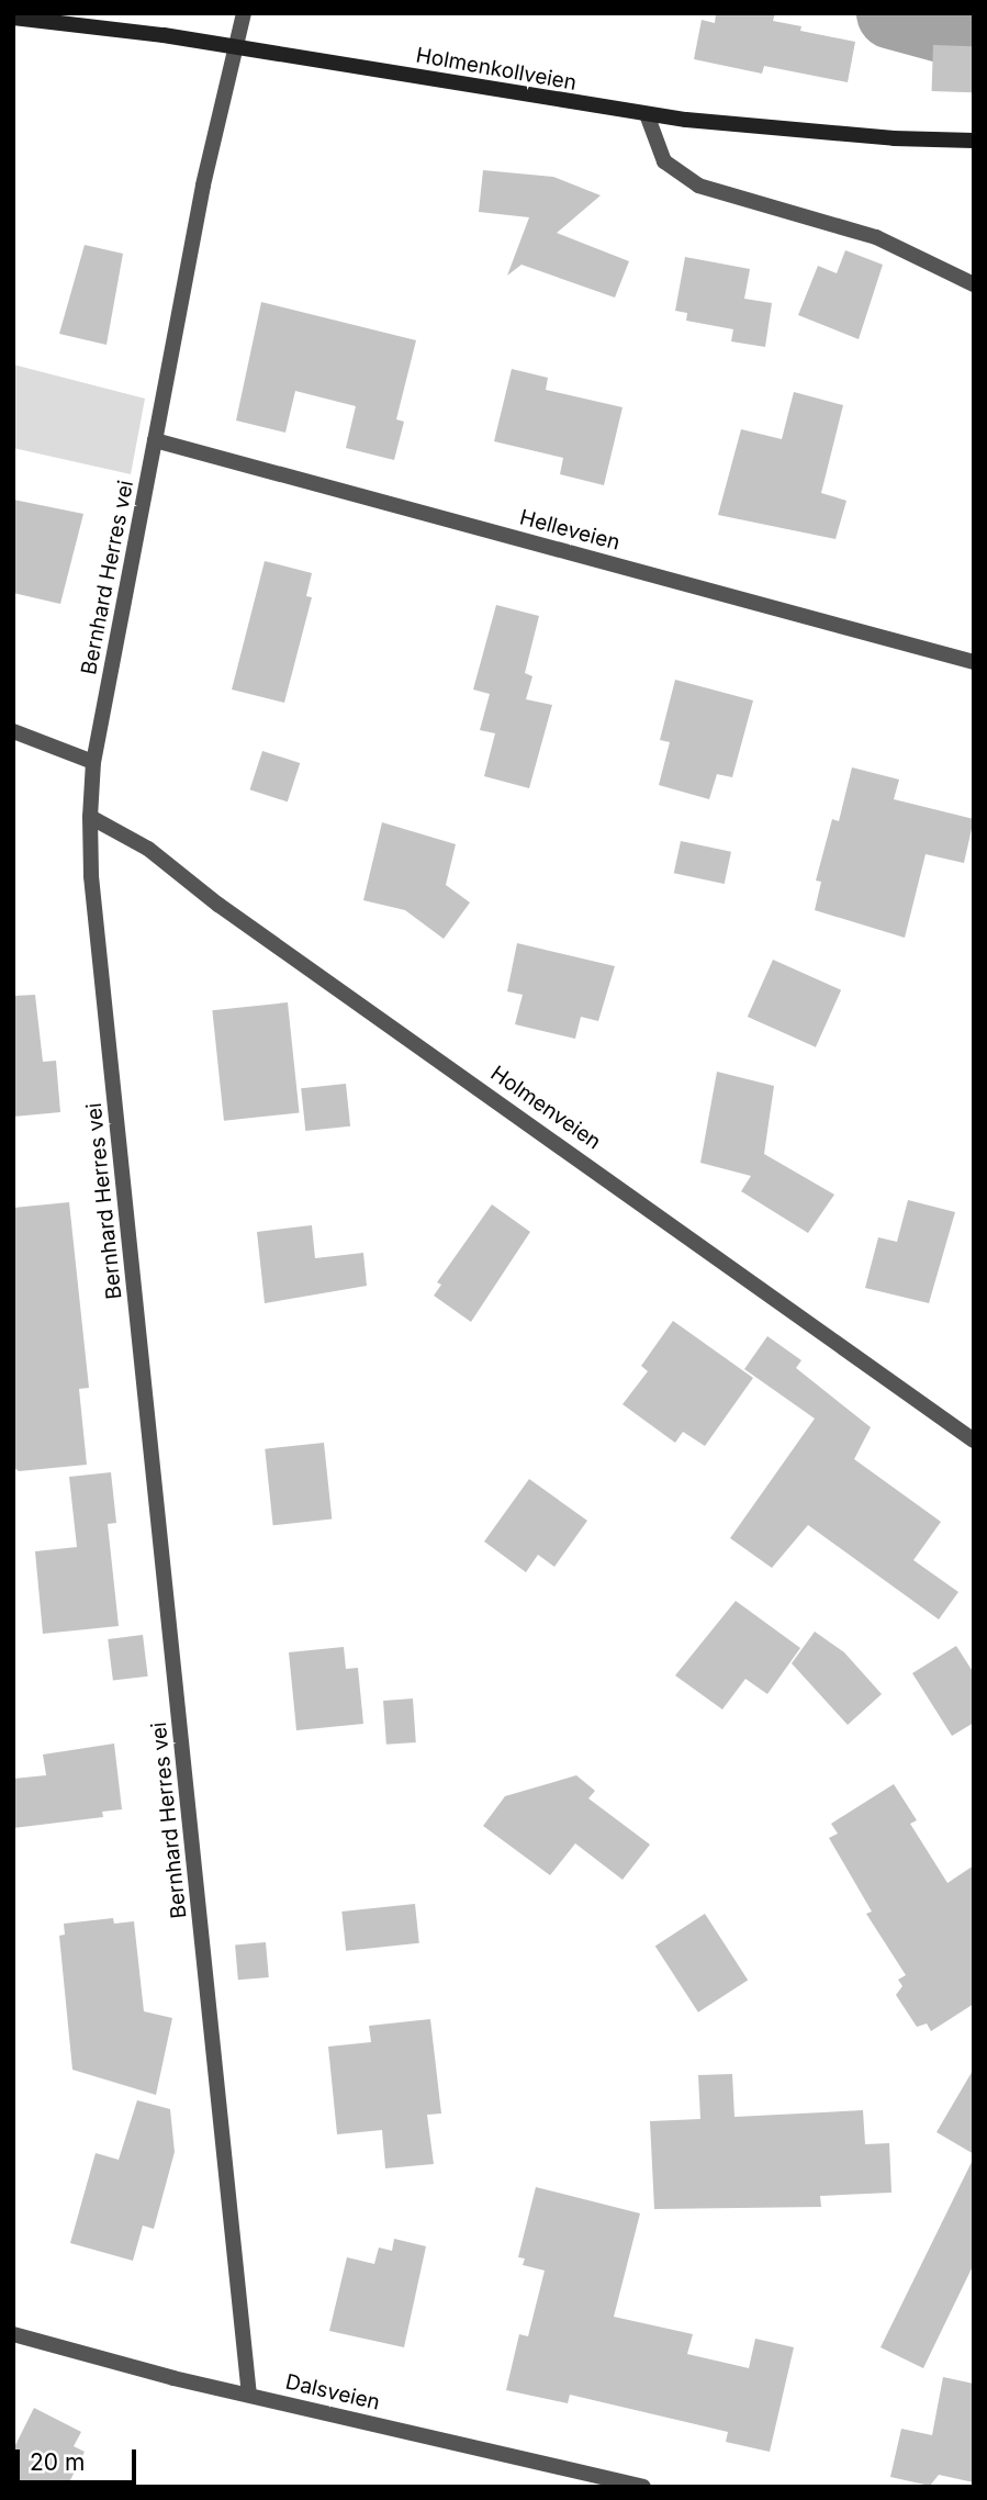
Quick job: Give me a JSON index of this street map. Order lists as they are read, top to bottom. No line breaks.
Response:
{"streets":{"main road":["Holmenkollveien"],"street":["Helleveien","Bernhard Herres vei","Holmenveien","Dalsveien"]},"crossings":[["Holmenkollveien","Bernhard Herres vei"],["Helleveien","Bernhard Herres vei"],["Bernhard Herres vei","Holmenveien"],["Bernhard Herres vei","Dalsveien"]],"scale_bar":"20 m"}
